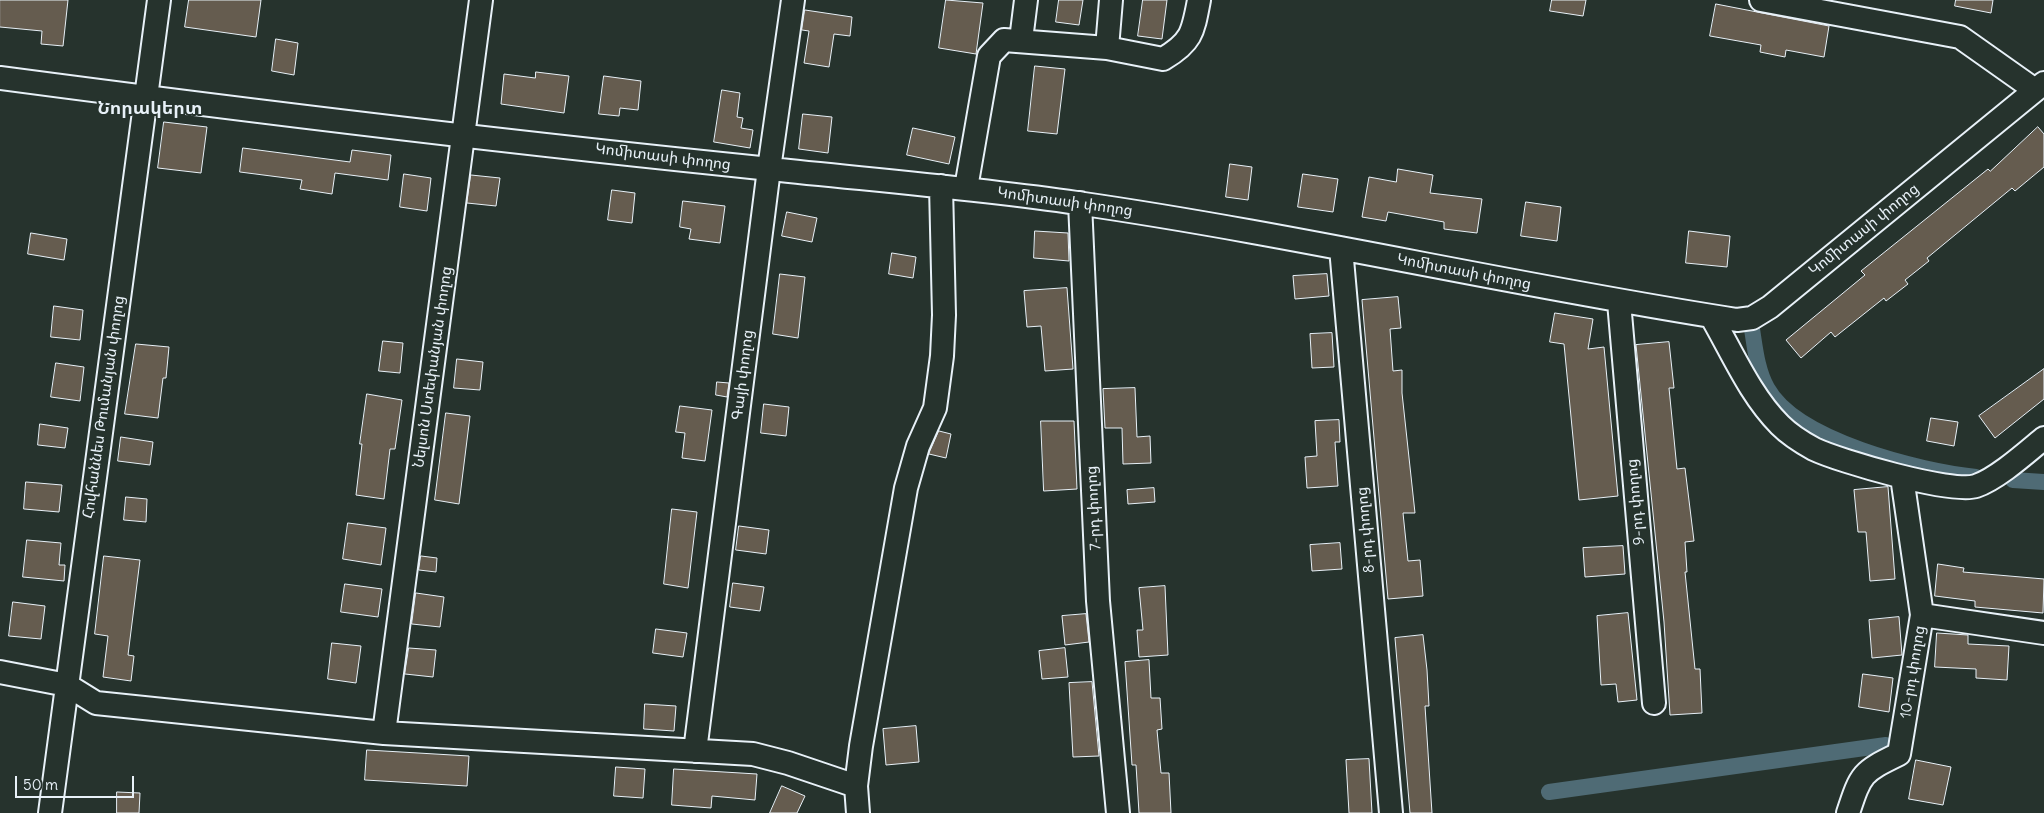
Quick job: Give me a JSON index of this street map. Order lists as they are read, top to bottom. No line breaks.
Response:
{"streets":{"street":["Կոմիտասի փողոց","Նելսոն Ստեփանյան փողոց","Գայի փողոց","Հովհաննես Թումանյան փողոց","9-րդ փողոց","7-րդ փողոց","8-րդ փողոց","10-րդ փողոց"]},"crossings":[["Կոմիտասի փողոց","Նելսոն Ստեփանյան փողոց"],["Կոմիտասի փողոց","Գայի փողոց"],["Կոմիտասի փողոց","Հովհաննես Թումանյան փողոց"],["Կոմիտասի փողոց","9-րդ փողոց"],["Կոմիտասի փողոց","7-րդ փողոց"],["Կոմիտասի փողոց","8-րդ փողոց"]],"districts":["Նորակերտ"],"scale_bar":"50 m"}
